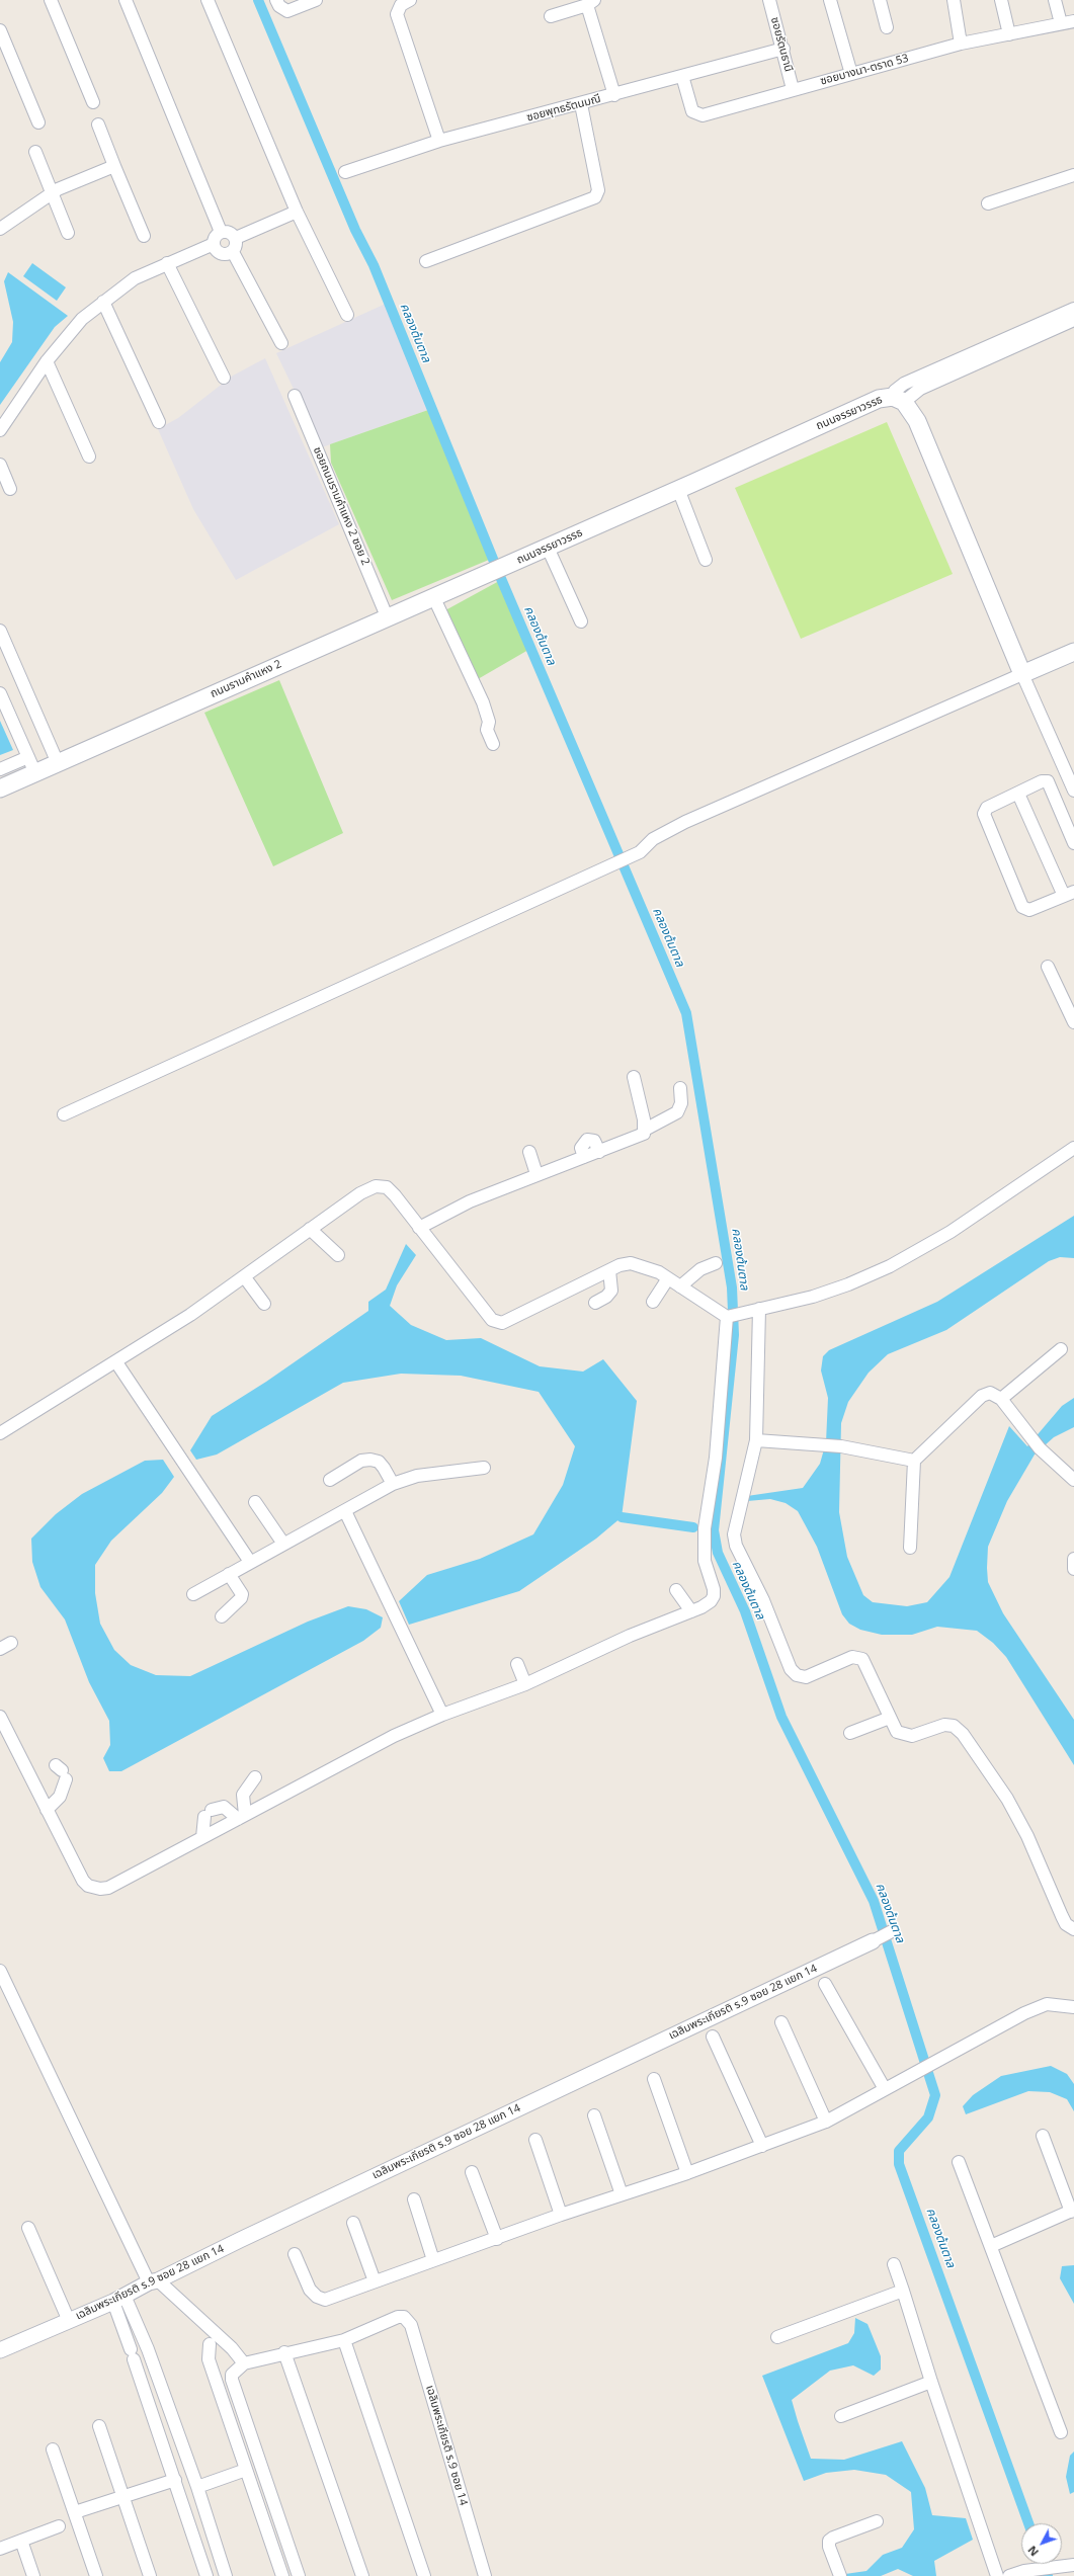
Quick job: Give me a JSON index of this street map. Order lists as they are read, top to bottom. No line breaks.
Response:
{"streets":{"main road":["ถนนจรรยาวรรธ","ถนนรามคำแหง 2"],"street":["ซอยรัตนธานี","ซอยบางนา-ตราด 53","ซอยพุทธรัตนมณี","ซอยถนนรามคำแหง 2 ซอย 2","เฉลิมพระเกียรติ ร.9 ซอย 28 แยก 14","เฉลิมพระเกียรติ ร.9 ซอย 14"]},"crossings":[["ซอยรัตนธานี","ซอยบางนา-ตราด 53"],["ซอยรัตนธานี","ซอยพุทธรัตนมณี"],["ซอยบางนา-ตราด 53","ซอยพุทธรัตนมณี"],["ถนนจรรยาวรรธ","ถนนรามคำแหง 2"],["ซอยถนนรามคำแหง 2 ซอย 2","ถนนรามคำแหง 2"]],"water":["คลองต้นตาล"],"north":"bottom left"}
